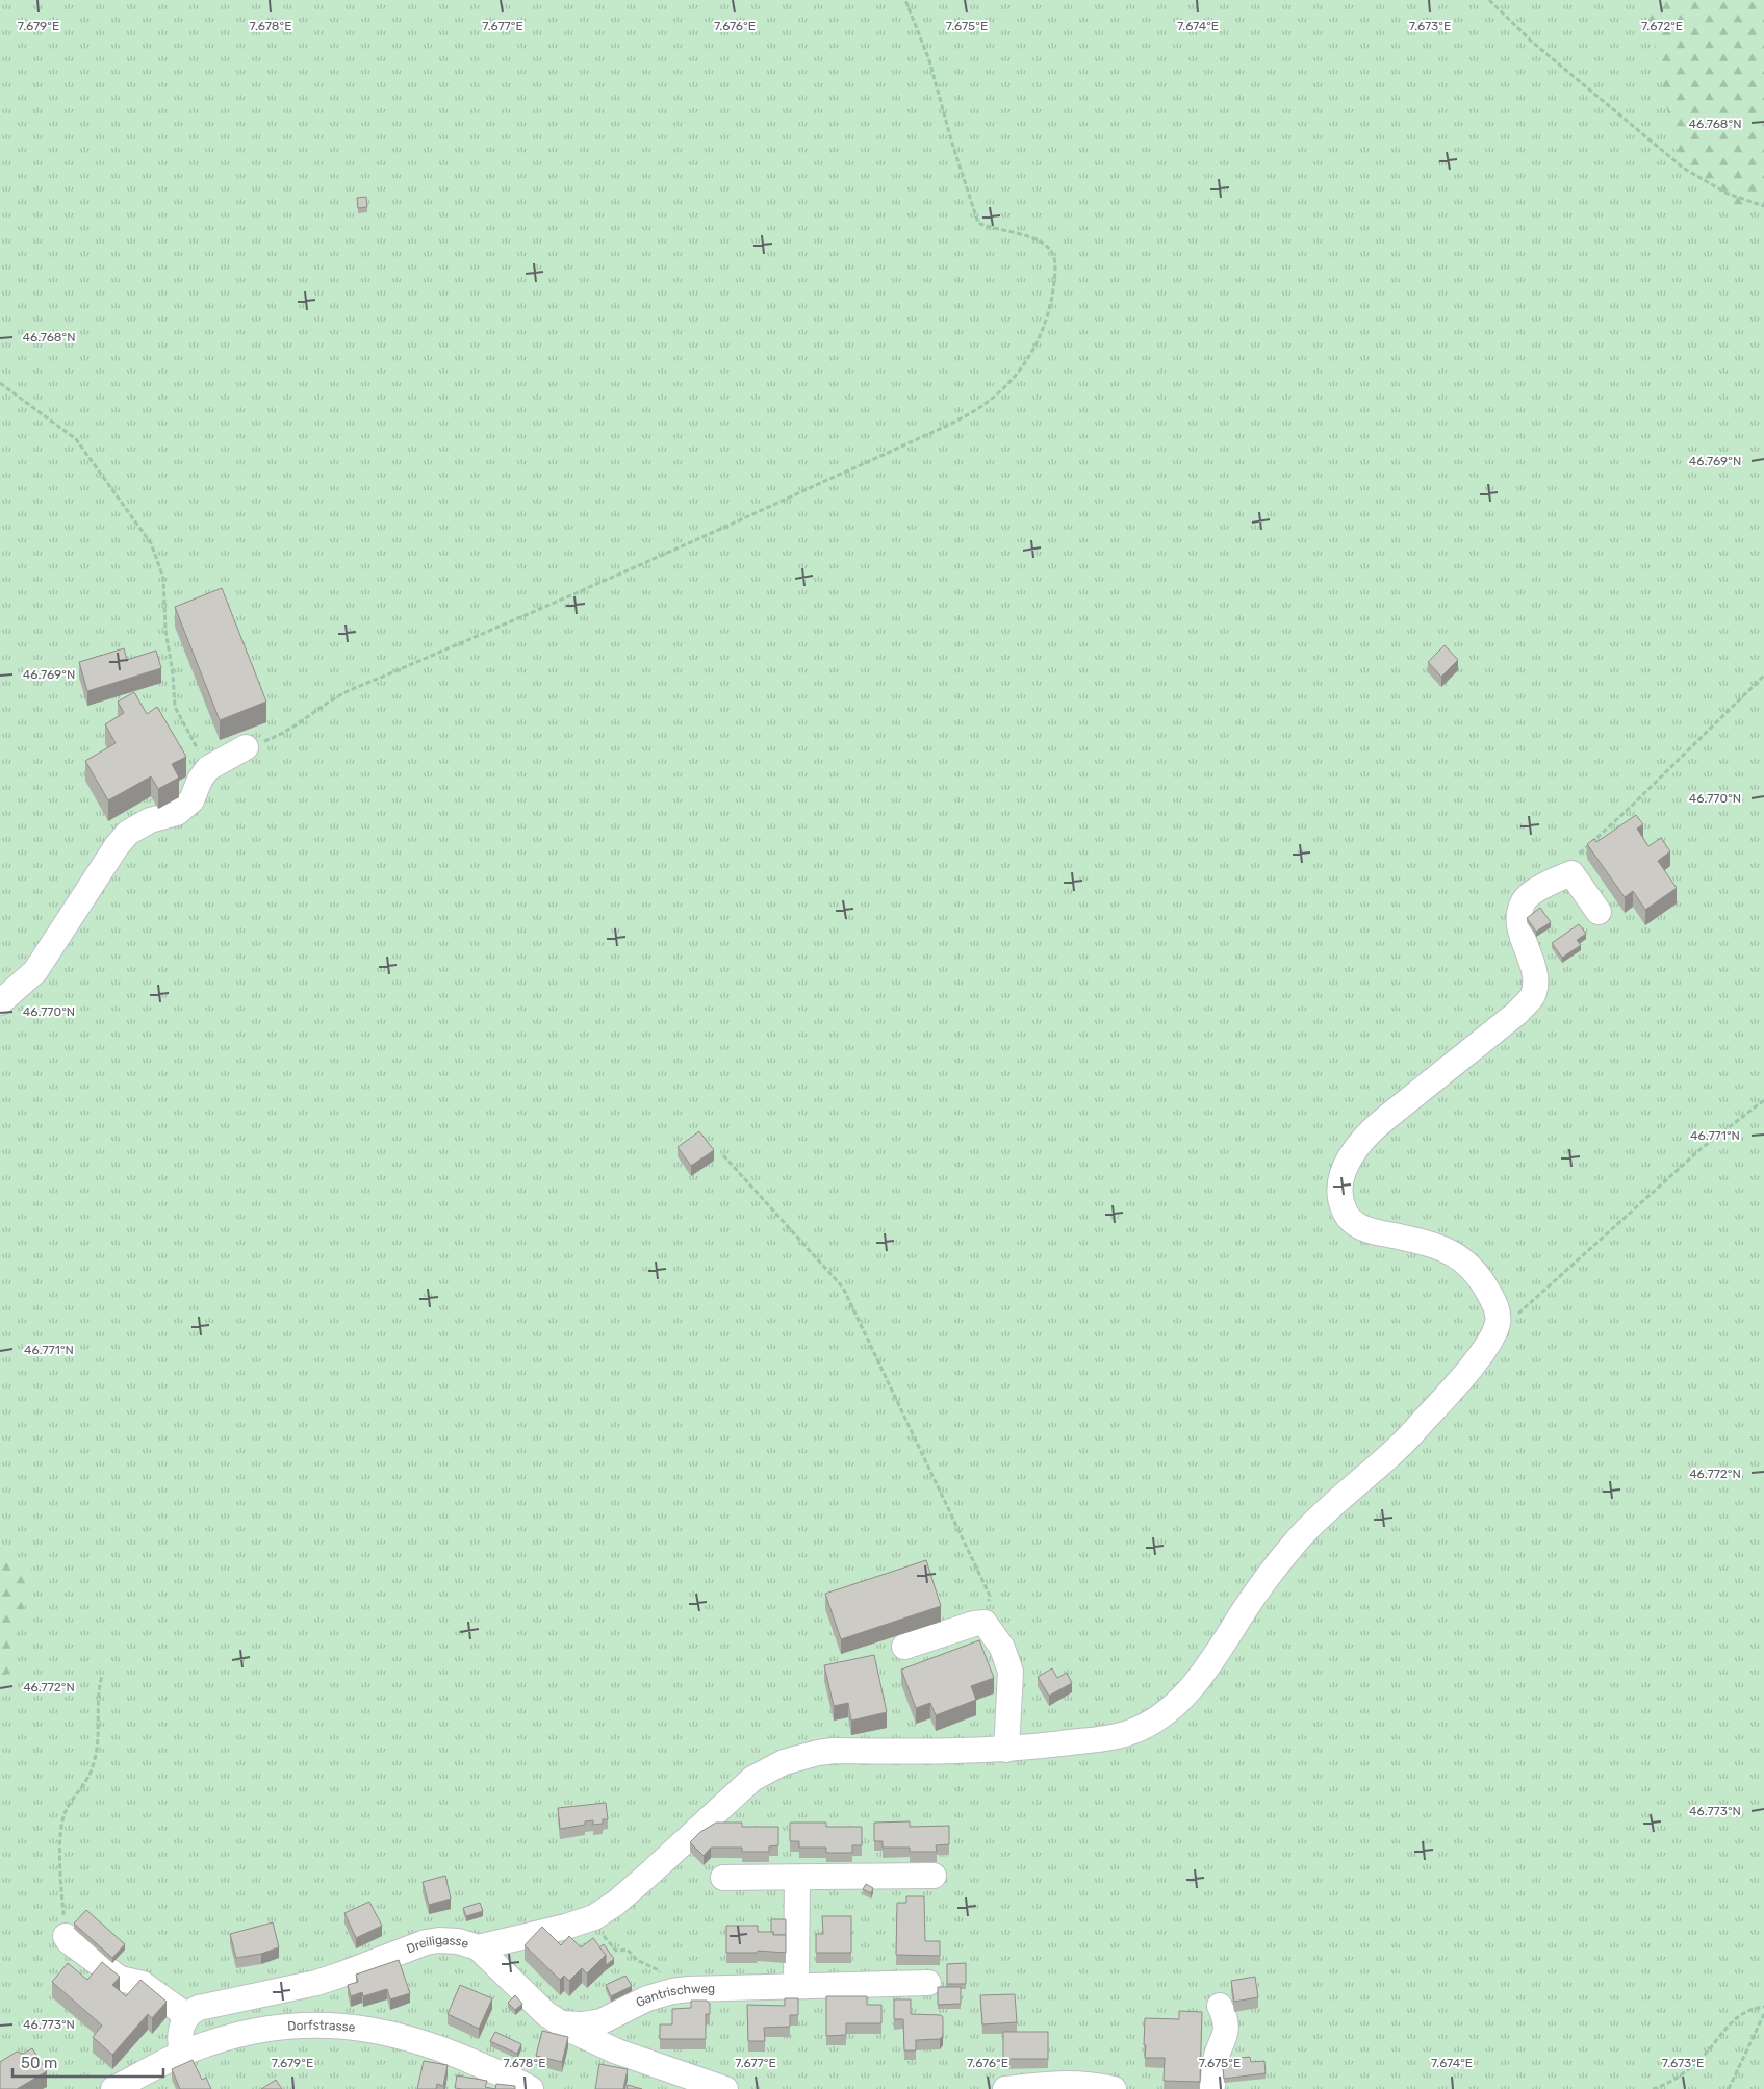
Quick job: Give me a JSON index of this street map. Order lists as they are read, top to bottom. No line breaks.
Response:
{"streets":{"street":["Dreiligasse","Gantrischweg","Dorfstrasse"]},"crossings":[["Dreiligasse","Gantrischweg"]],"scale_bar":"50 m","coordinates":["7.679°E","7.678°E","7.677°E","7.676°E","7.675°E","7.674°E","7.673°E","7.672°E","46.768°N","46.769°N","46.770°N","46.771°N","46.772°N","46.773°N"]}
